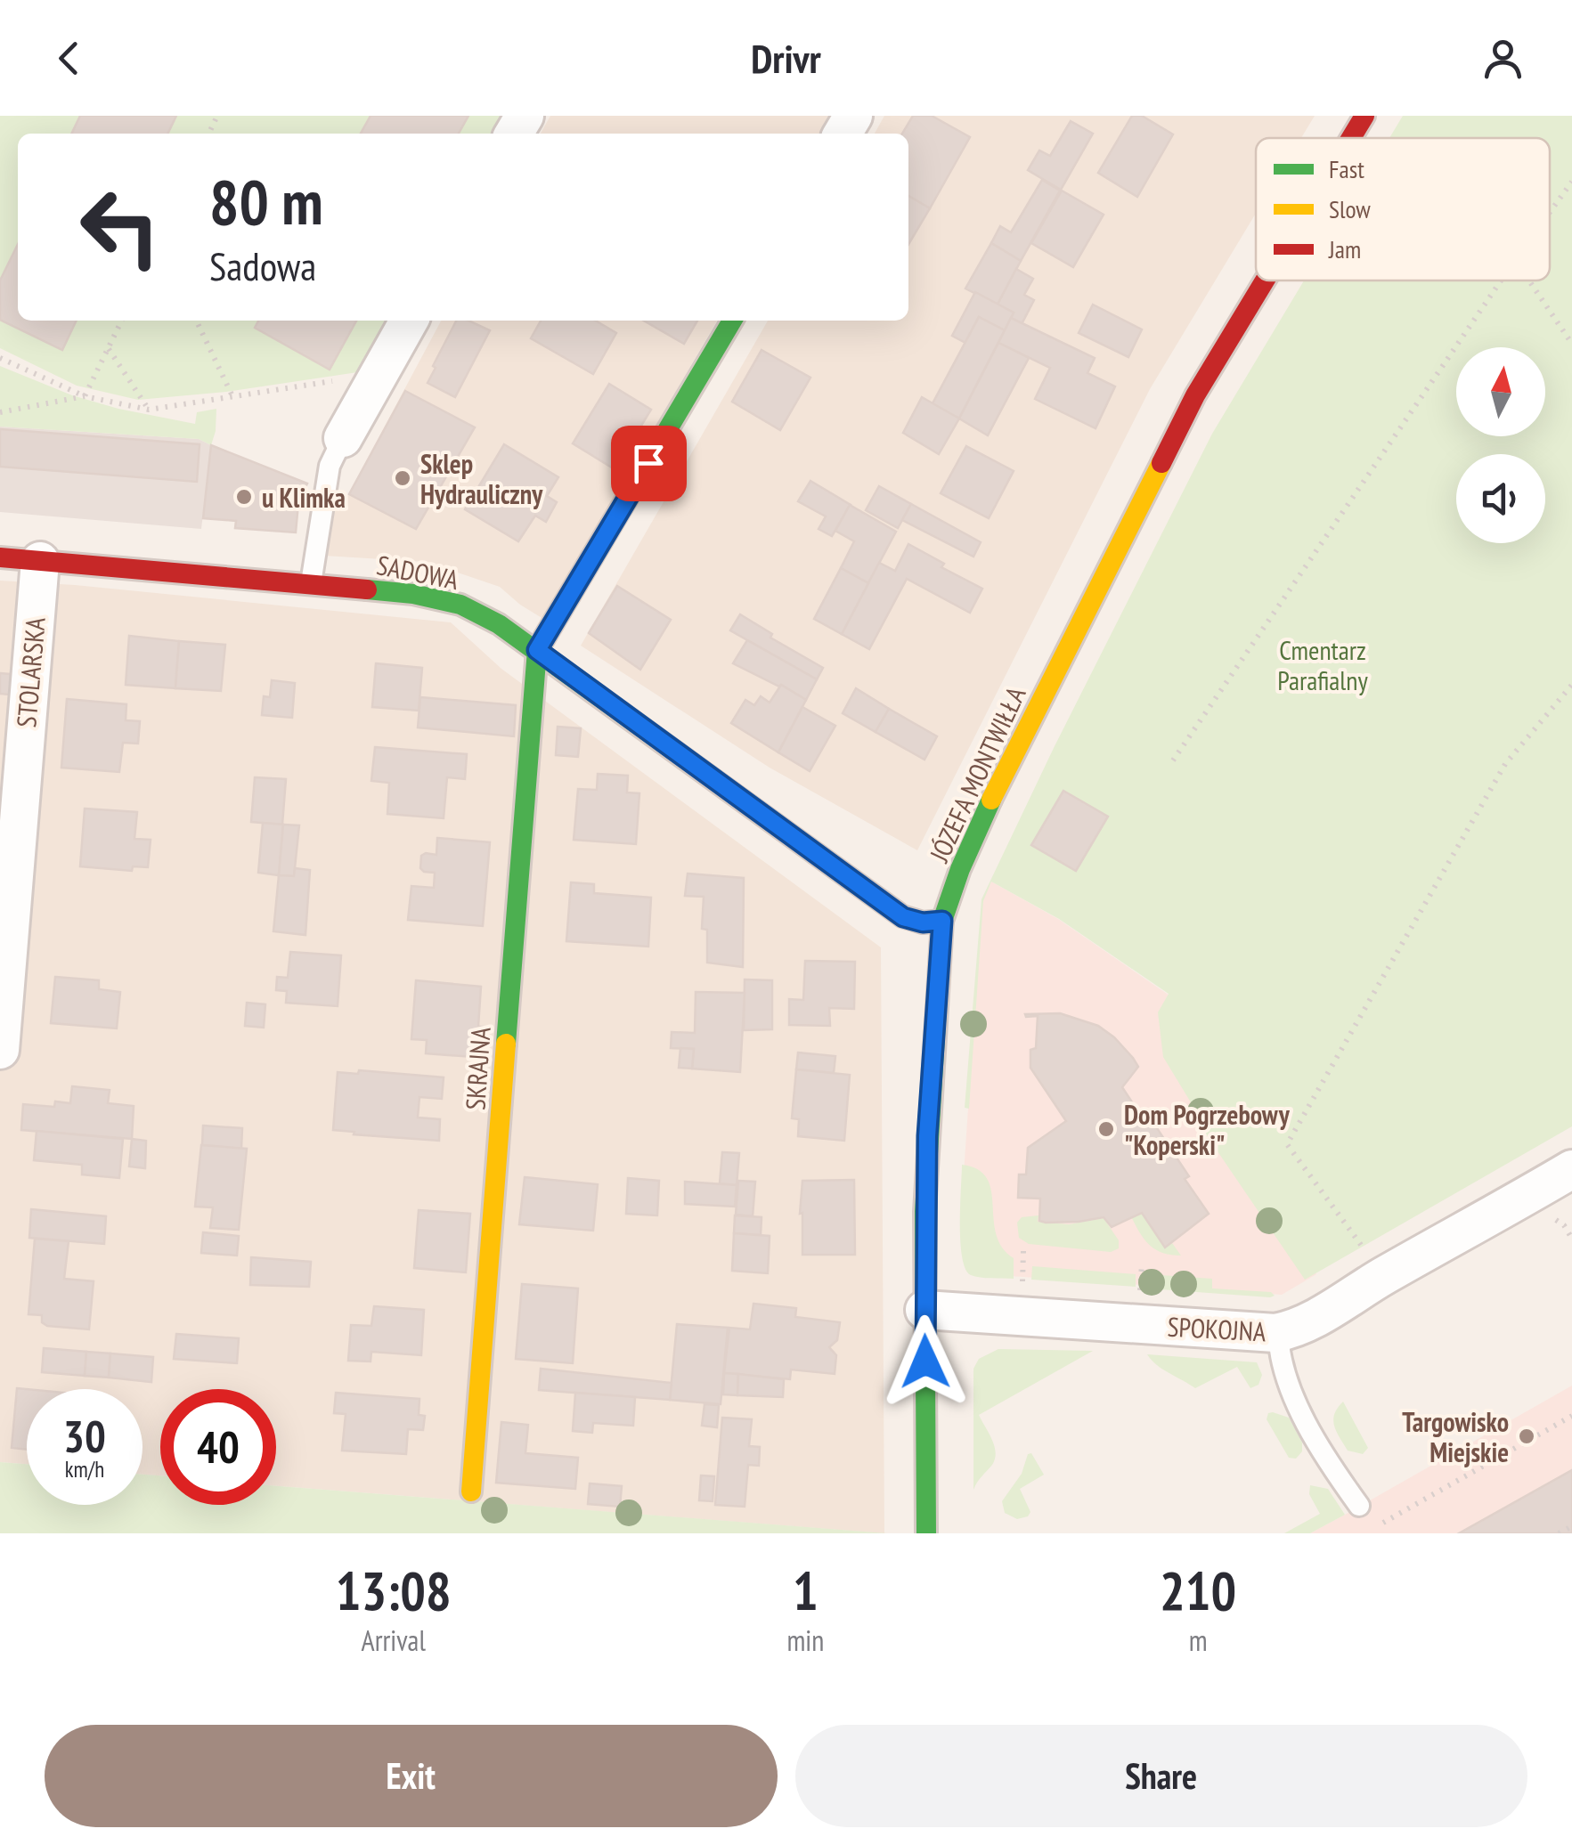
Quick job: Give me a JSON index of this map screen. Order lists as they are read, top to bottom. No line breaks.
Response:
{"streets":{"street":["SADOWA","STOLARSKA","JÓZEFA MONTWIŁŁA","SKRAJNA","SPOKOJNA"]},"crossings":[["SADOWA","STOLARSKA"],["SADOWA","JÓZEFA MONTWIŁŁA"],["SADOWA","SKRAJNA"],["JÓZEFA MONTWIŁŁA","SPOKOJNA"]],"parks":["Cmentarz Parafialny"],"places":["Sklep Hydrauliczny","u Klimka","Dom Pogrzebowy \"Koperski\"","Targowisko Miejskie"],"legend":["Fast","Slow","Jam"],"north":"top","page":{"header":"Drivr","turn":["80 m","Sadowa"],"speed":"30 km/h","limit":"40","eta":["13:08","Arrival","1","min","210","m"],"buttons":["Exit","Share"]}}
